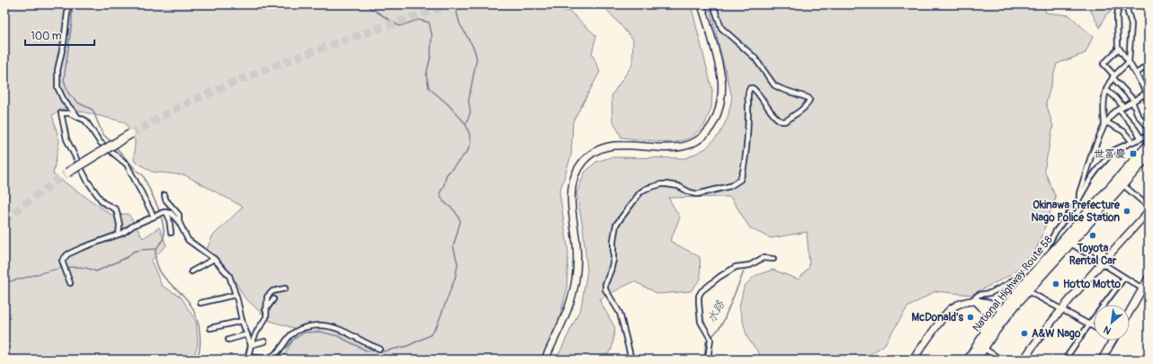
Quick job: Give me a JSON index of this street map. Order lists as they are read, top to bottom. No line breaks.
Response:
{"streets":{"highway":["National Highway Route 58"]},"water":["水路"],"places":{"transit":["世冨慶"],"other":["Okinawa Prefecture Nago Police Station","Toyota Rental Car","Hotto Motto","McDonald's","A&W Nago"]},"scale_bar":"100 m","north":"bottom left"}
